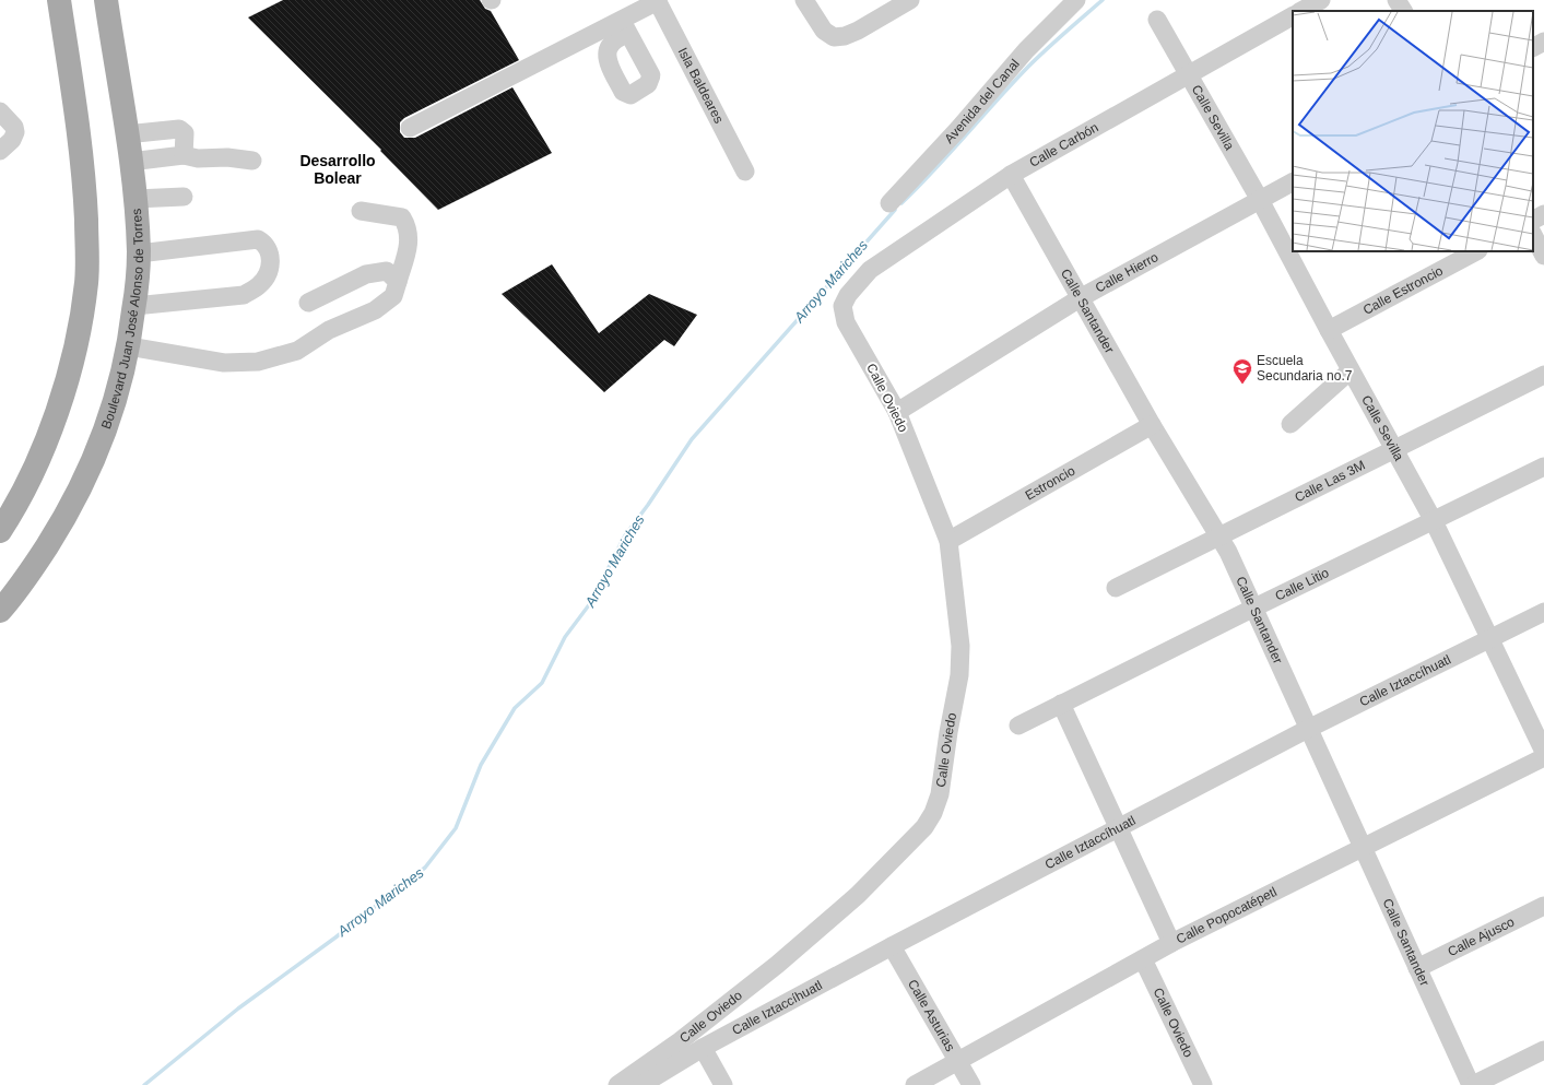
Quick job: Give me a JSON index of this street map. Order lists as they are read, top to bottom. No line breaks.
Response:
{"streets":{"main road":["Boulevard Juan José Alonso de Torres"],"street":["Isla Baldeares","Avenida del Canal","Calle Sevilla","Calle Carbón","Calle Hierro","Calle Estroncio","Calle Santander","Calle Oviedo","Calle Las 3M","Estroncio","Calle Litio","Calle Iztaccíhuatl","Calle Popocatépetl","Calle Ajusco","Calle Asturias"]},"crossings":[["Calle Sevilla","Calle Carbón"],["Calle Sevilla","Calle Hierro"],["Calle Sevilla","Calle Estroncio"],["Calle Sevilla","Calle Las 3M"],["Calle Sevilla","Calle Litio"],["Calle Sevilla","Calle Iztaccíhuatl"],["Calle Carbón","Calle Santander"],["Calle Carbón","Calle Oviedo"],["Calle Hierro","Calle Santander"],["Calle Hierro","Calle Oviedo"],["Calle Santander","Calle Las 3M"],["Calle Santander","Estroncio"],["Calle Santander","Calle Litio"],["Calle Santander","Calle Iztaccíhuatl"],["Calle Santander","Calle Popocatépetl"],["Calle Santander","Calle Ajusco"],["Calle Oviedo","Estroncio"],["Calle Oviedo","Calle Popocatépetl"],["Calle Iztaccíhuatl","Calle Asturias"],["Calle Popocatépetl","Calle Asturias"]],"districts":["Desarrollo Bolear"],"water":["Arroyo Mariches"],"places":{"school or university":["Escuela Secundaria no.7"]}}
